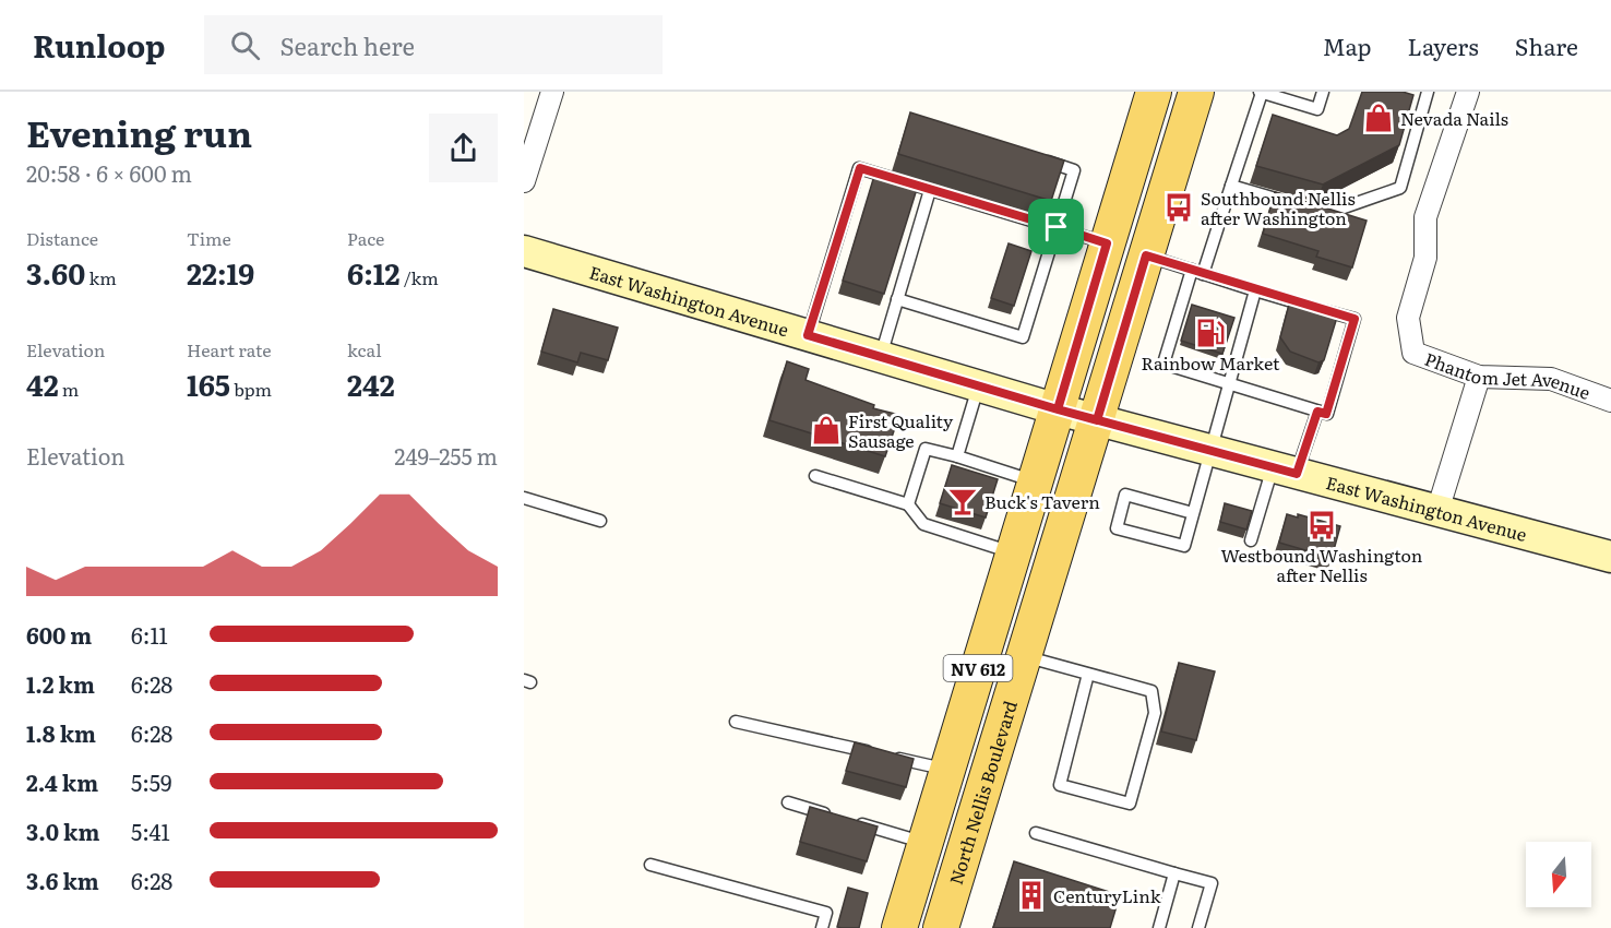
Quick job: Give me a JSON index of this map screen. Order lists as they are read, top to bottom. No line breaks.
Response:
{"streets":{"main road":["East Washington Avenue","NV 612","North Nellis Boulevard"],"street":["Phantom Jet Avenue"]},"crossings":[["East Washington Avenue","NV 612"],["East Washington Avenue","North Nellis Boulevard"]],"places":{"shop":["Nevada Nails","First Quality Sausage"],"bus stop":["Southbound Nellis after Washington","Westbound Washington after Nellis"],"fuel station":["Rainbow Market"],"bar":["Buck's Tavern"],"building":["CenturyLink"]},"north":"bottom","page":{"header":"Runloop","search":"Search here","nav":["Map","Layers","Share"],"heading":["Evening run","20:58 · 6 × 600 m"],"stats":[["Distance","3.60 km"],["Time","22:19"],["Pace","6:12 /km"],["Elevation","42 m"],["Heart rate","165 bpm"],["kcal","242"]],"chart":["Elevation","249–255 m"],"list":[{"name":"600 m","note":"6:11"},{"name":"1.2 km","note":"6:28"},{"name":"1.8 km","note":"6:28"},{"name":"2.4 km","note":"5:59"},{"name":"3.0 km","note":"5:41"},{"name":"3.6 km","note":"6:28"}]}}
